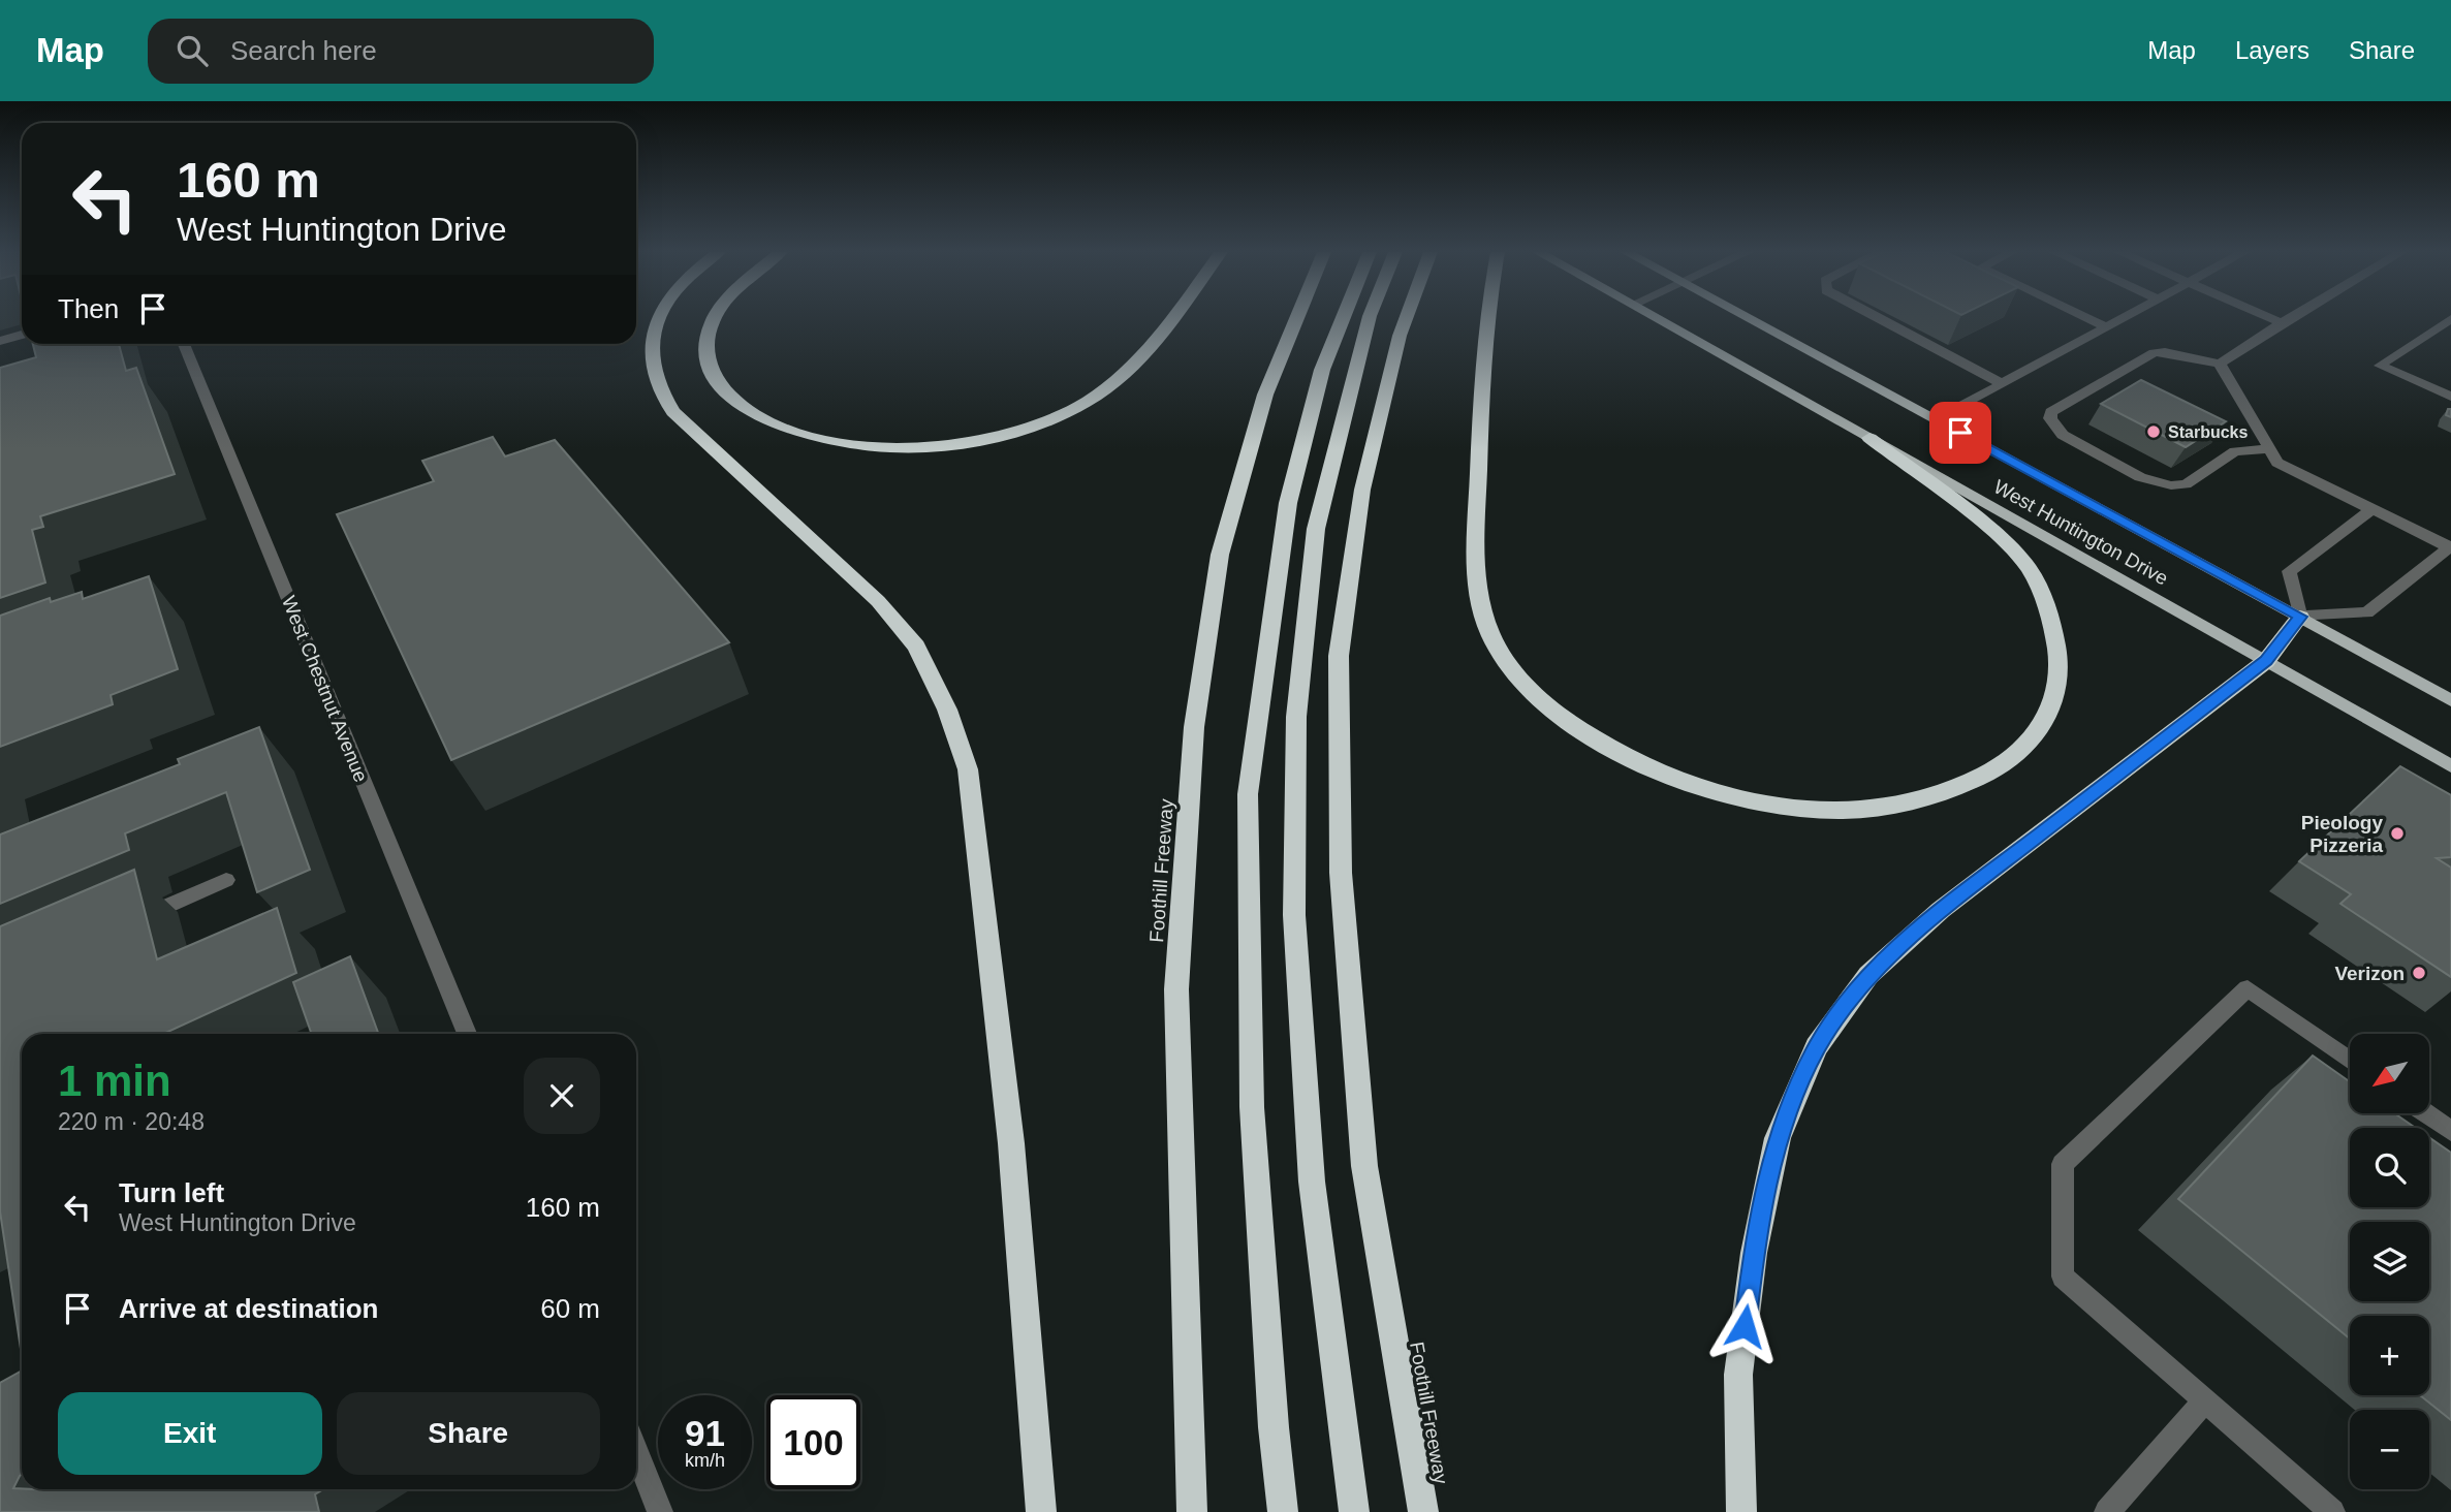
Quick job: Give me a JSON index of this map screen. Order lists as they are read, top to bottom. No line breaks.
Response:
{"streets":{"highway":["Foothill Freeway"],"main road":["West Huntington Drive"],"street":["West Chestnut Avenue"]},"places":["Starbucks","Pieology Pizzeria","Verizon"],"north":"bottom left","page":{"header":"Map","search":"Search here","nav":["Map","Layers","Share"],"turn":["160 m","West Huntington Drive"],"then":"Then","map_buttons":["+","−"],"heading":["1 min","220 m · 20:48"],"list":[{"name":"Turn left","note":"West Huntington Drive","value":"160 m"},{"name":"Arrive at destination","value":"60 m"}],"buttons":["Exit","Share"],"speed":"91 km/h","limit":"100"}}
